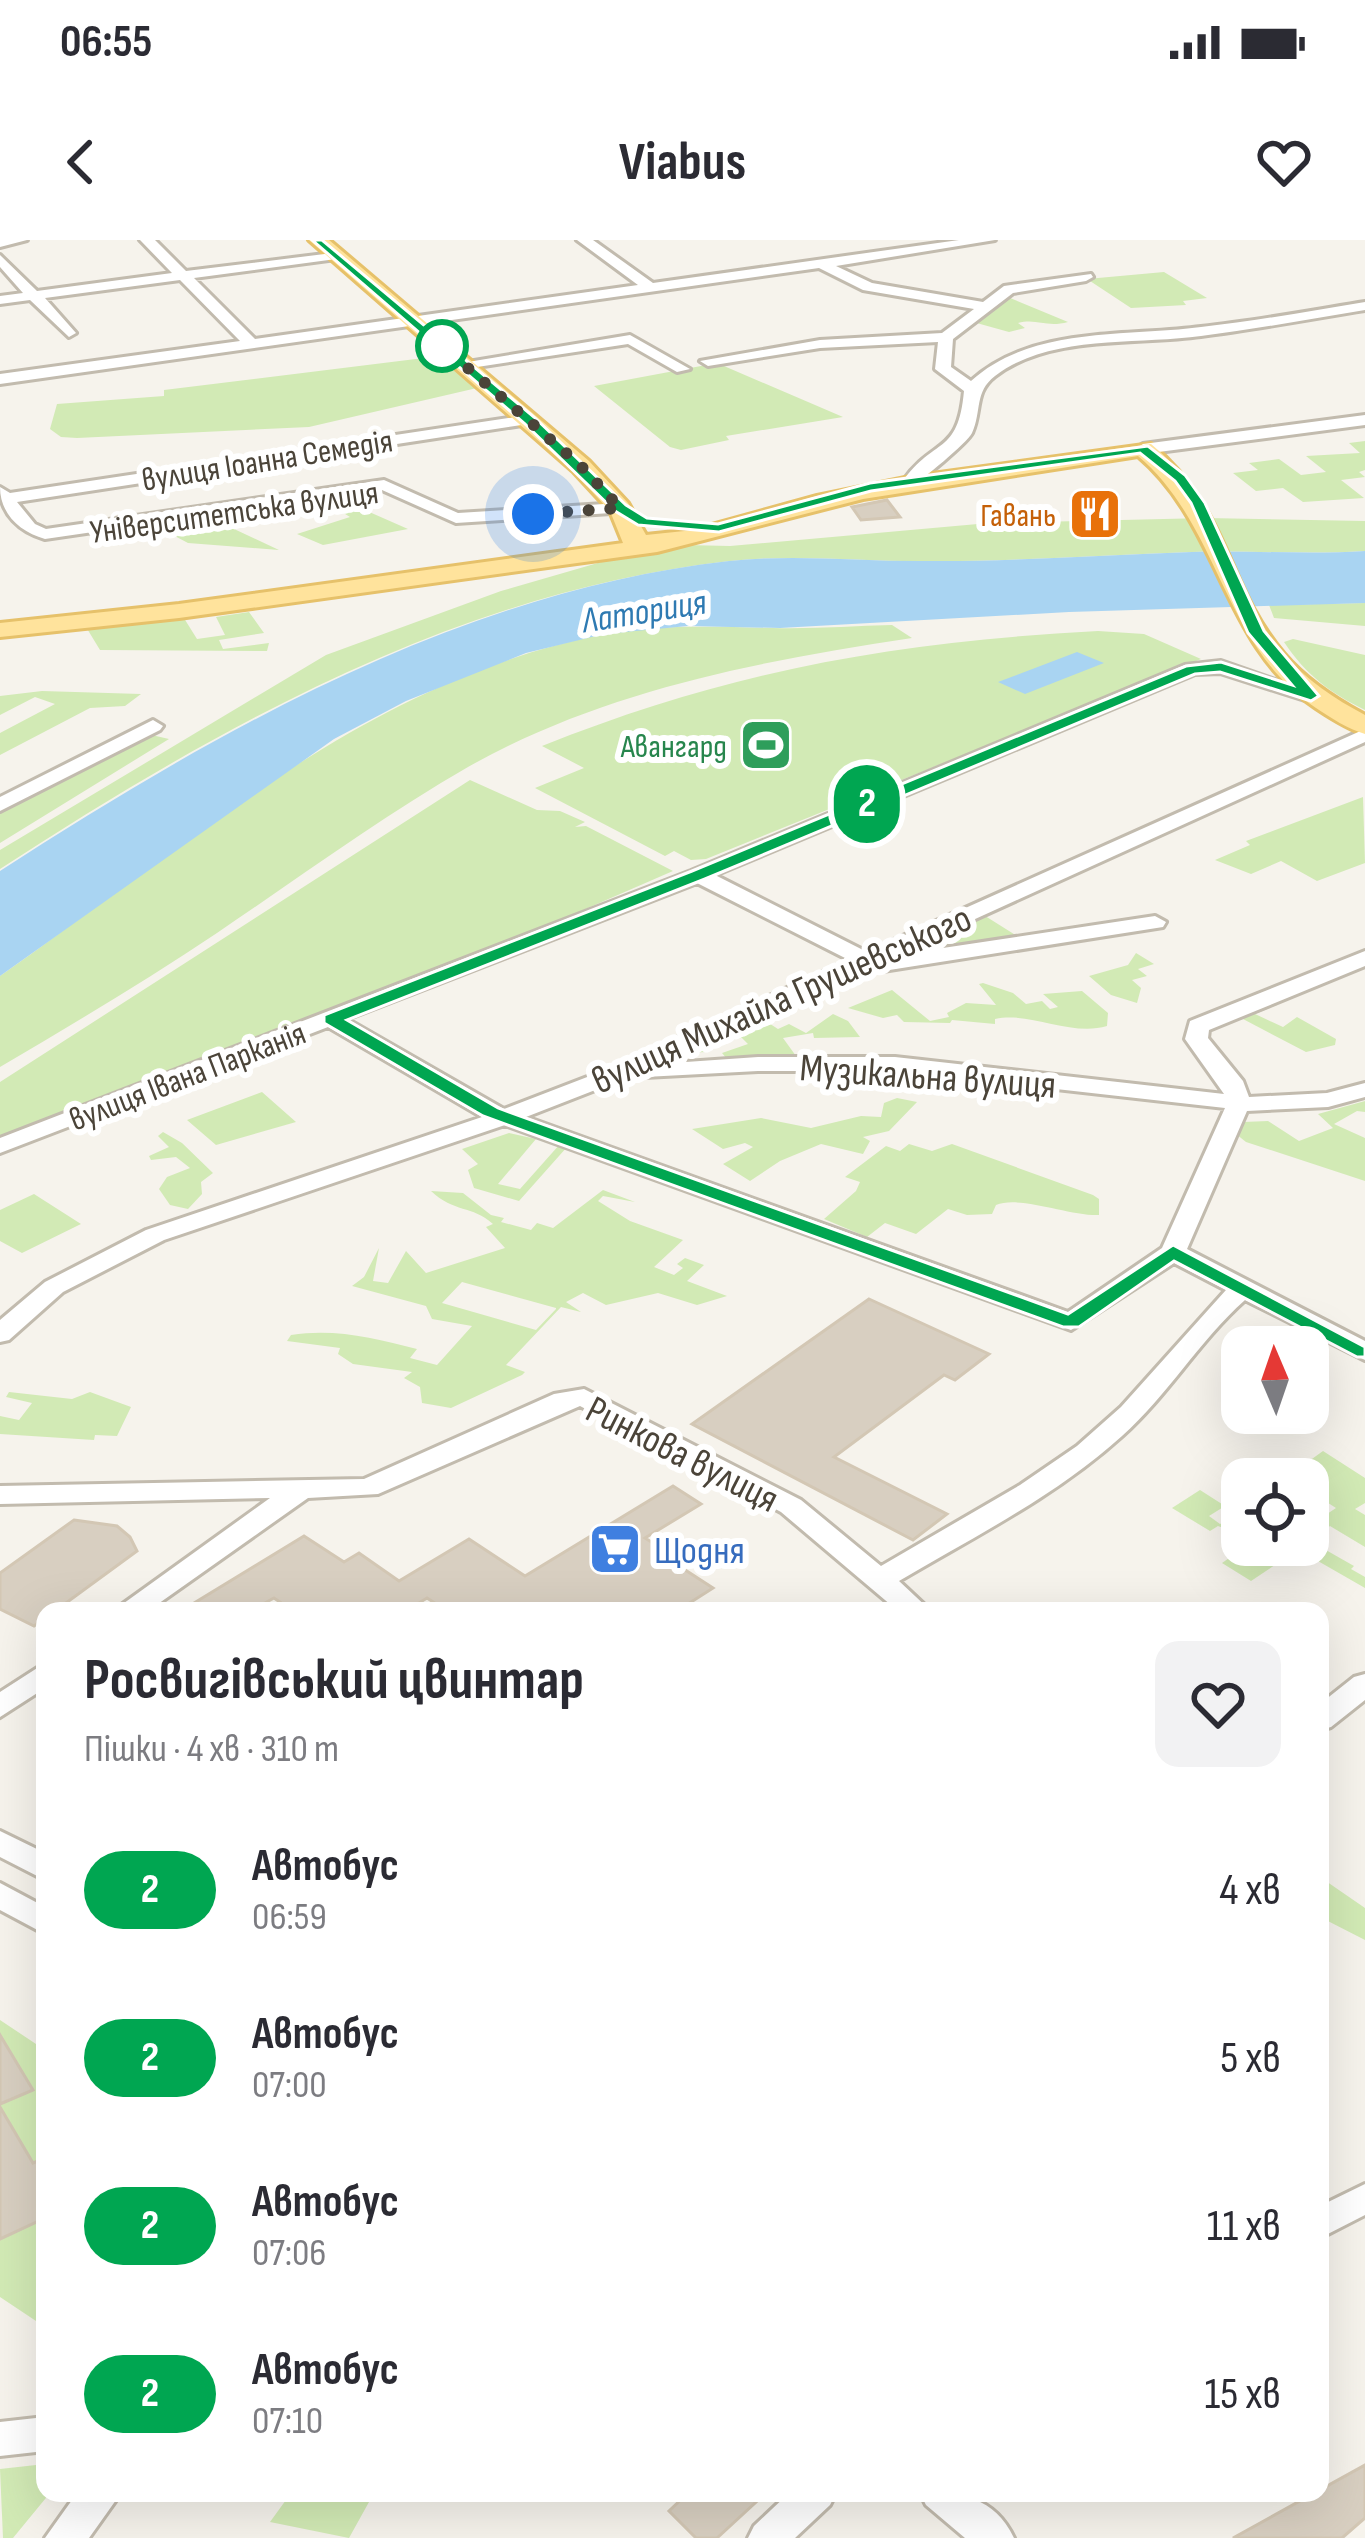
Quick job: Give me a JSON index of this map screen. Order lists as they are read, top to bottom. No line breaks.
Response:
{"streets":{"street":["вулиця Іоанна Семедія","Університетська вулиця","вулиця Михайла Грушевського","вулиця Івана Парканія","Музикальна вулиця","Ринкова вулиця"]},"crossings":[["вулиця Іоанна Семедія","Університетська вулиця"],["вулиця Михайла Грушевського","Музикальна вулиця"]],"water":["Латориця"],"places":{"restaurant":["Гавань"],"sports":["Авангард"],"supermarket":["Щодня"]},"lines":["bus line 2"],"north":"top","page":{"status":"06:55","header":"Viabus","on_map":"2","heading":["Росвигівський цвинтар","Пішки · 4 хв · 310 m"],"list":[{"mark":"2","name":"Автобус","note":"06:59","value":"4 хв"},{"mark":"2","name":"Автобус","note":"07:00","value":"5 хв"},{"mark":"2","name":"Автобус","note":"07:06","value":"11 хв"},{"mark":"2","name":"Автобус","note":"07:10","value":"15 хв"}]}}
